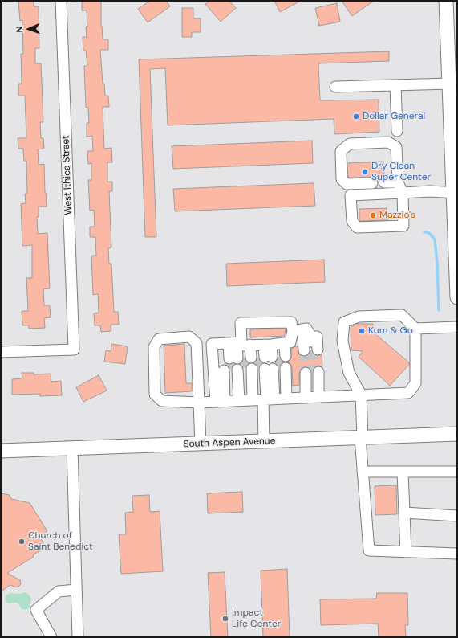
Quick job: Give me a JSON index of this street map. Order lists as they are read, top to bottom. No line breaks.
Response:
{"streets":{"main road":["South Aspen Avenue"],"street":["West Ithica Street"]},"places":["Dollar General","Dry Clean Super Center","Mazzio's","Kum & Go","Church of Saint Benedict","Impact Life Center"],"north":"left"}
